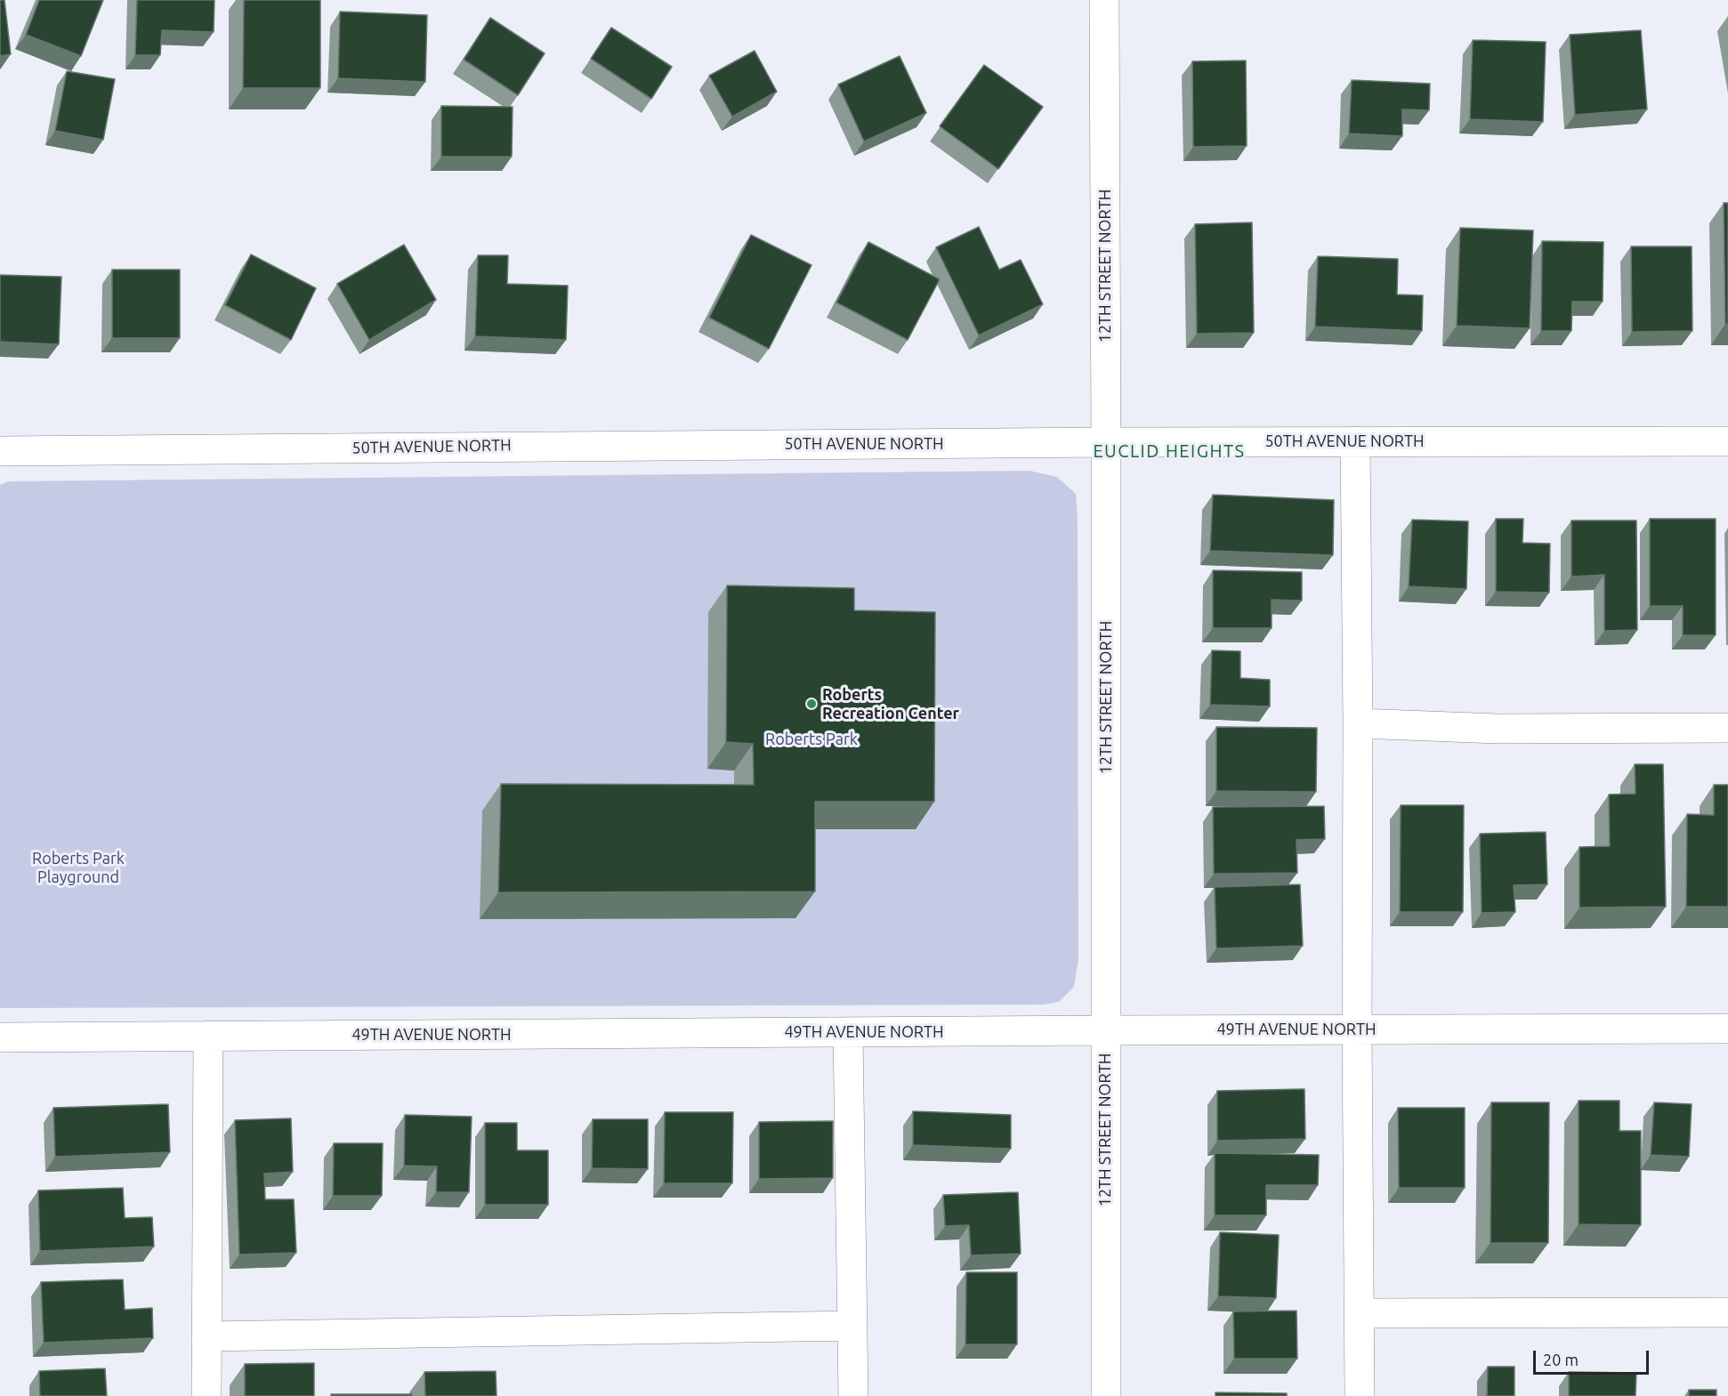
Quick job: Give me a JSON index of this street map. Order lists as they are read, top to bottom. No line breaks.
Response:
{"streets":{"street":["12TH STREET NORTH","50TH AVENUE NORTH","49TH AVENUE NORTH"]},"crossings":[["12TH STREET NORTH","50TH AVENUE NORTH"],["12TH STREET NORTH","49TH AVENUE NORTH"]],"districts":["EUCLID HEIGHTS"],"parks":["Roberts Park","Roberts Park Playground"],"places":["Roberts Recreation Center"],"scale_bar":"20 m"}
